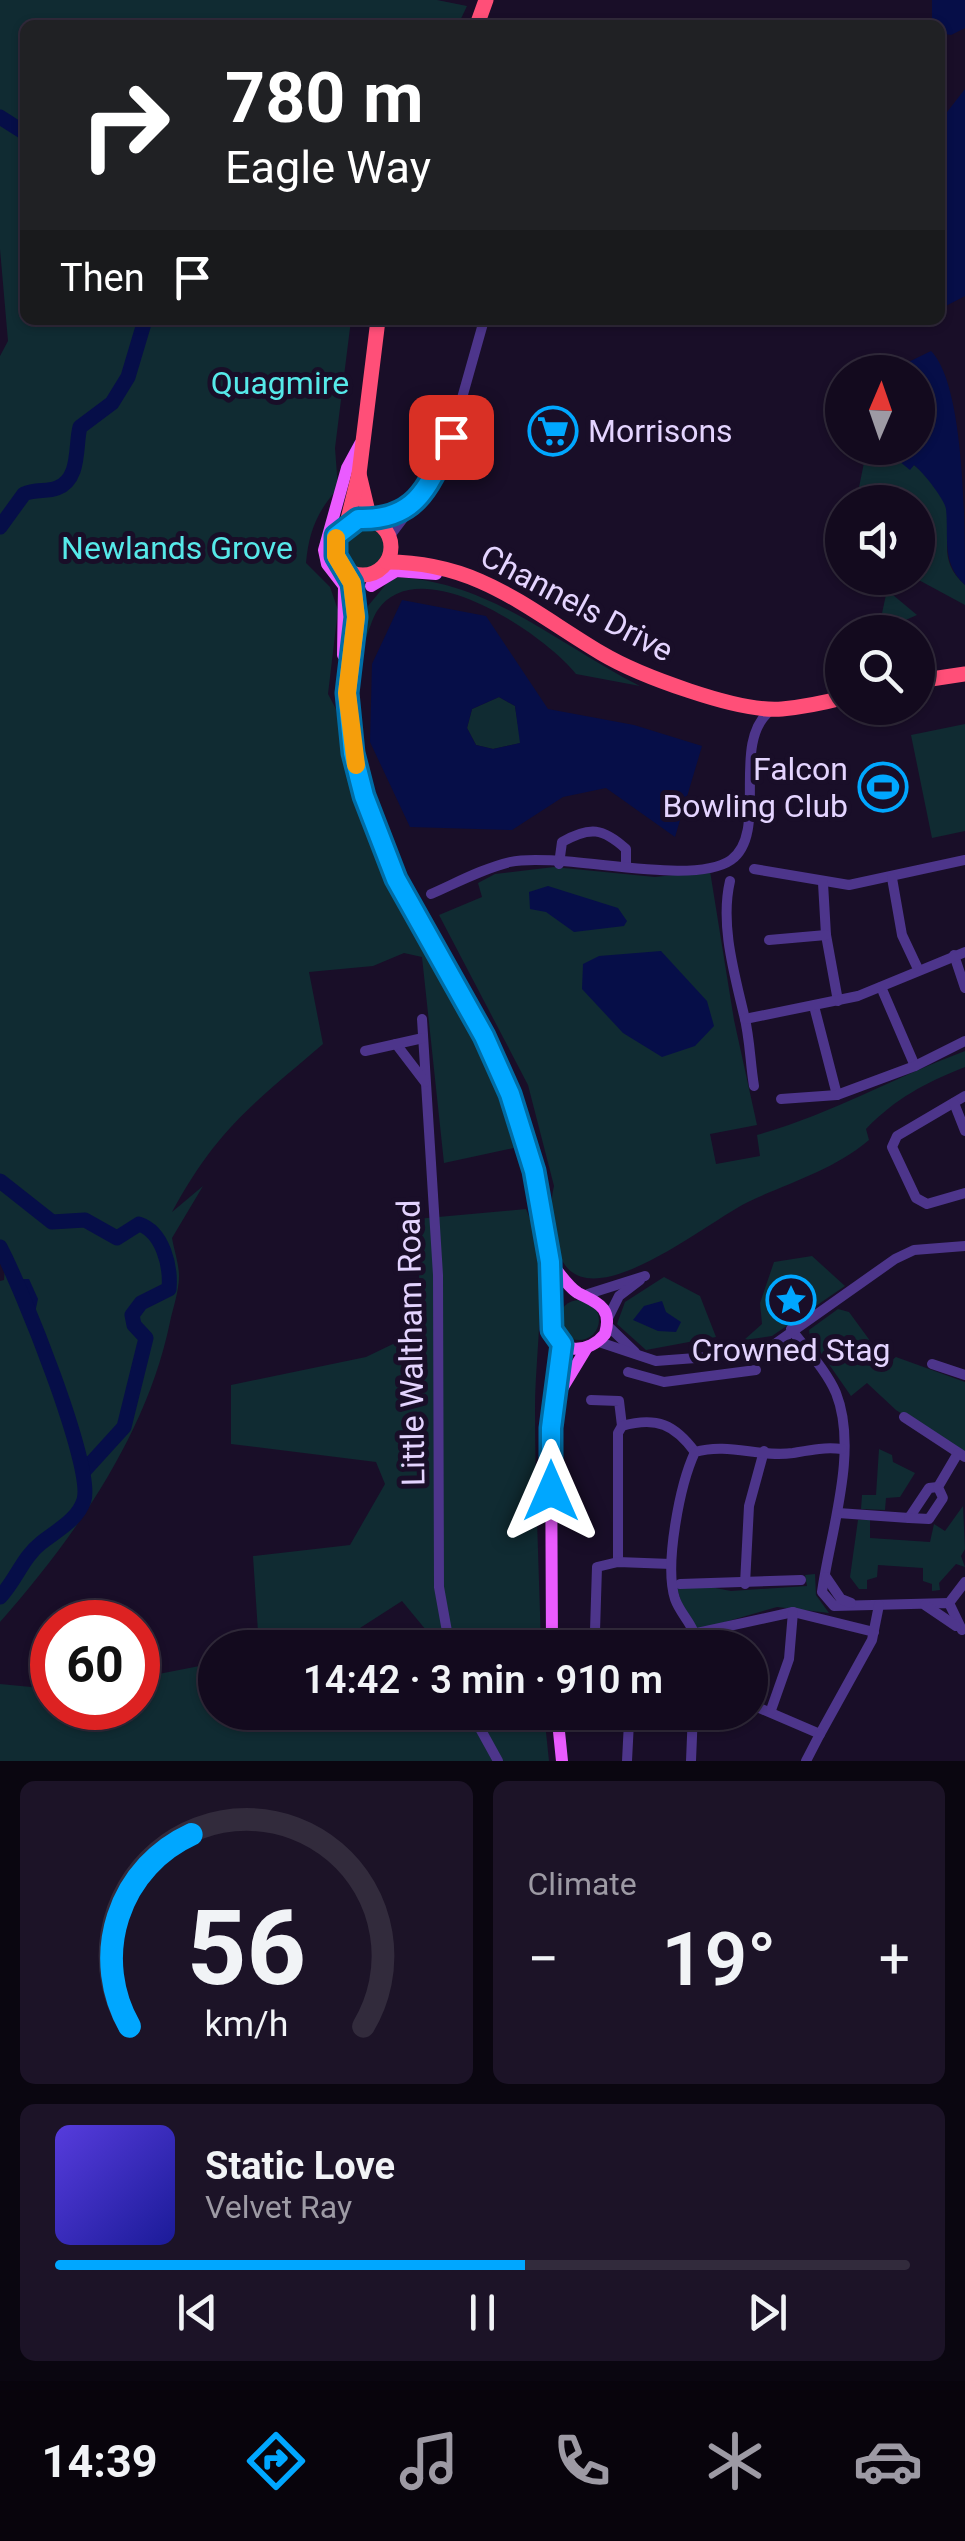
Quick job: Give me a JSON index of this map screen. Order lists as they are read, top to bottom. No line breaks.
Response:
{"streets":{"highway":["Channels Drive"],"street":["Little Waltham Road"]},"parks":["Quagmire","Newlands Grove"],"places":{"supermarket":["Morrisons"],"sports":["Falcon Bowling Club"],"place":["Crowned Stag"]},"north":"top","page":{"turn":["780 m","Eagle Way"],"then":"Then","limit":"60","trip":"14:42 · 3 min · 910 m","tile":"Climate","heat":["−","19°","+"],"song":["Static Love","Velvet Ray"],"tabs":"14:39","gauge":["56","km/h"]}}
